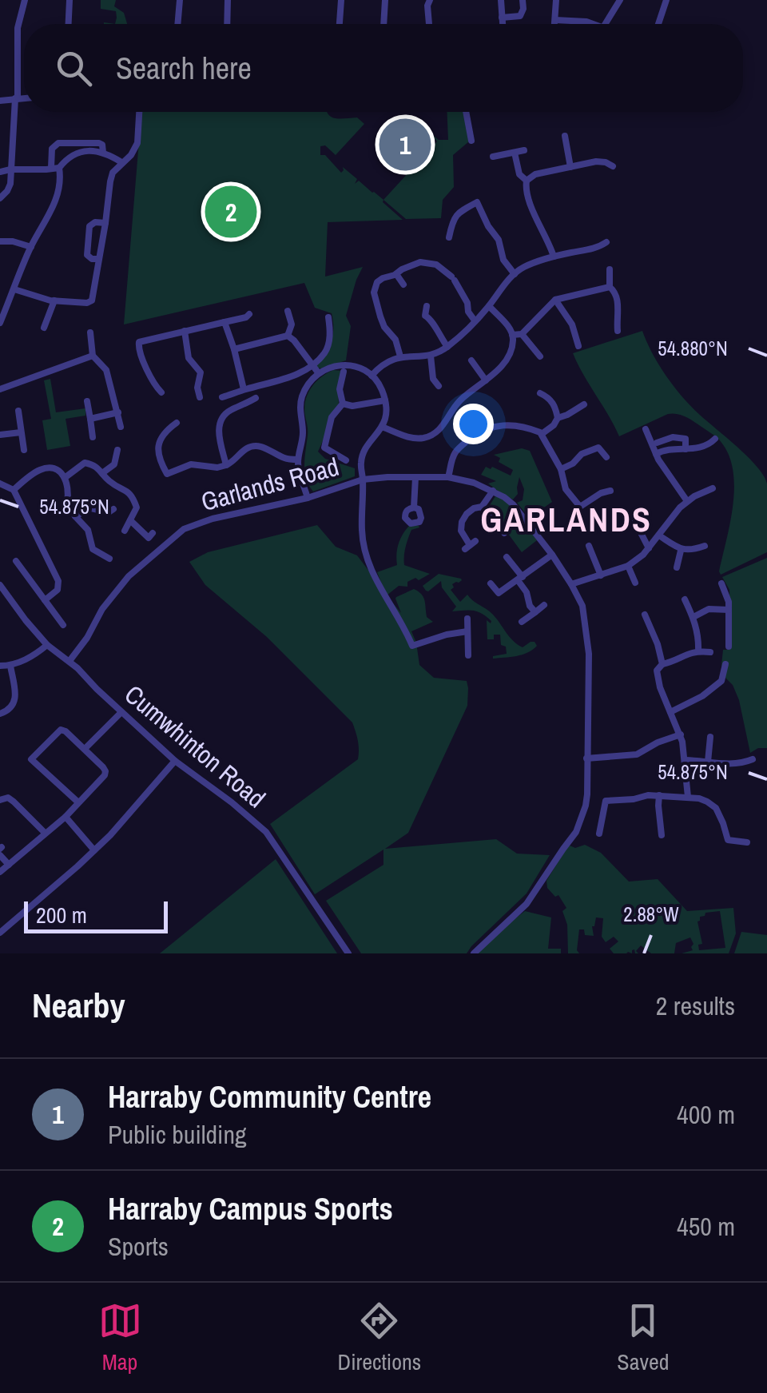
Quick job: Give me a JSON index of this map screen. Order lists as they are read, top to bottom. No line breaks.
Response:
{"streets":{"street":["Garlands Road","Cumwhinton Road"]},"crossings":[["Garlands Road","Cumwhinton Road"]],"districts":["GARLANDS"],"scale_bar":"200 m","page":{"search":"Search here","pins":["1","2"],"scale":"200 m","heading":["Nearby","2 results"],"list":[{"mark":"1","name":"Harraby Community Centre","note":"Public building","value":"400 m"},{"mark":"2","name":"Harraby Campus Sports","note":"Sports","value":"450 m"}],"nav":["Map","Directions","Saved"]},"coordinates":["54.880°N","54.875°N","2.88°W"]}
